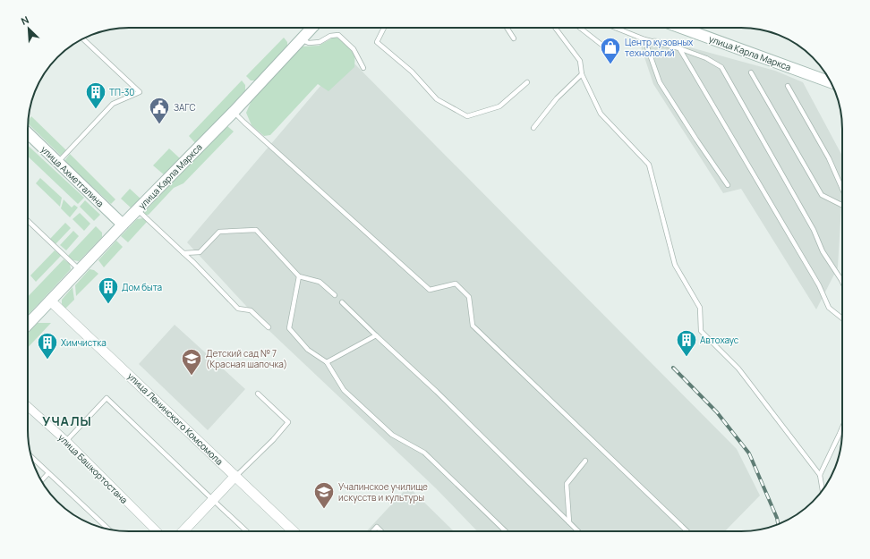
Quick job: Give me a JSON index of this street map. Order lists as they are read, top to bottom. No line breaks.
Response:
{"streets":{"main road":["улица Карла Маркса","улица Ахметгалина"],"street":["улица Ленинского Комсомола","улица Башкортостана"]},"crossings":[["улица Карла Маркса","улица Ахметгалина"],["улица Карла Маркса","улица Ленинского Комсомола"]],"districts":["УЧАЛЫ"],"places":{"shop":["Центр кузовных технологий"],"building":["ТП-30","Дом быта","Автохаус","Химчистка"],"public building":["ЗАГС"],"school or university":["Детский сад № 7 (Красная шапочка)","Учалинское училище искусств и культуры"]},"north":"top left"}
